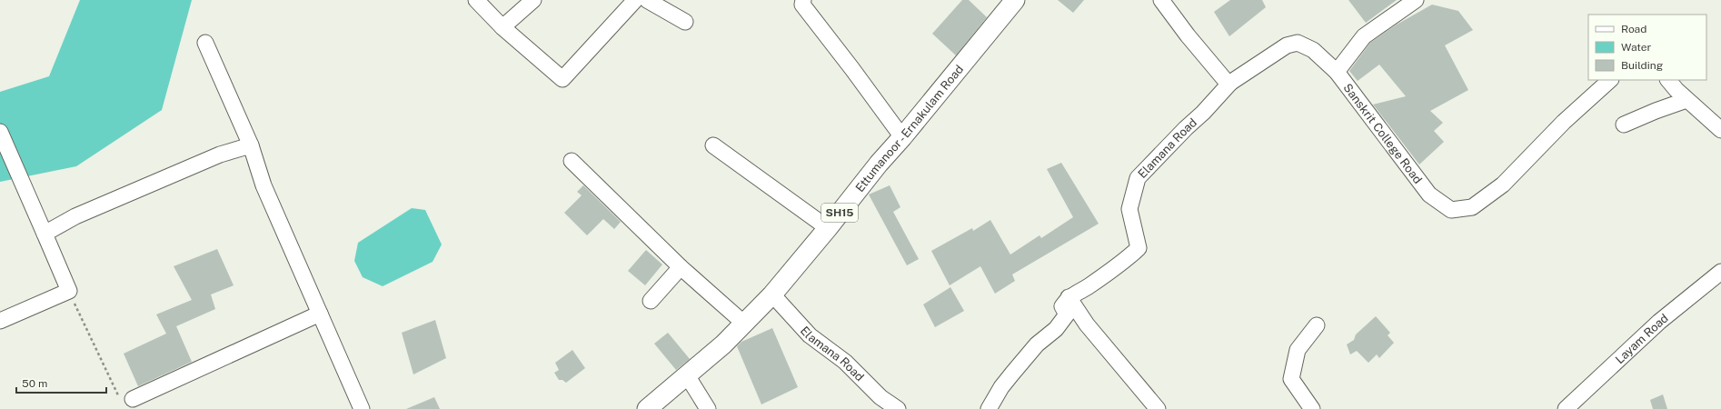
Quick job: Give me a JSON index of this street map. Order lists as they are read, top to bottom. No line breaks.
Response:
{"streets":{"main road":["Ettumanoor - Ernakulam Road","SH15"],"street":["Sanskrit College Road","Elamana Road","Layam Road"]},"crossings":[["Ettumanoor - Ernakulam Road","Elamana Road"],["Sanskrit College Road","Elamana Road"]],"legend":["Road","Water","Building"],"scale_bar":"50 m"}
